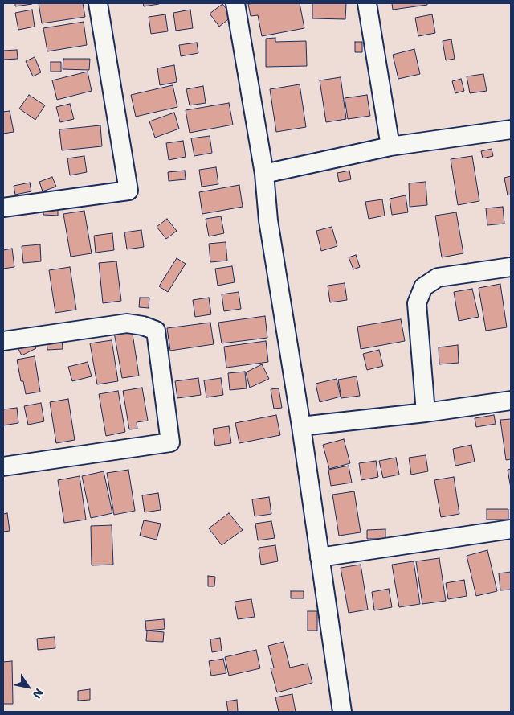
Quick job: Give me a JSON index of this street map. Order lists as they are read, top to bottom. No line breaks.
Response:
{"north":"bottom right"}
